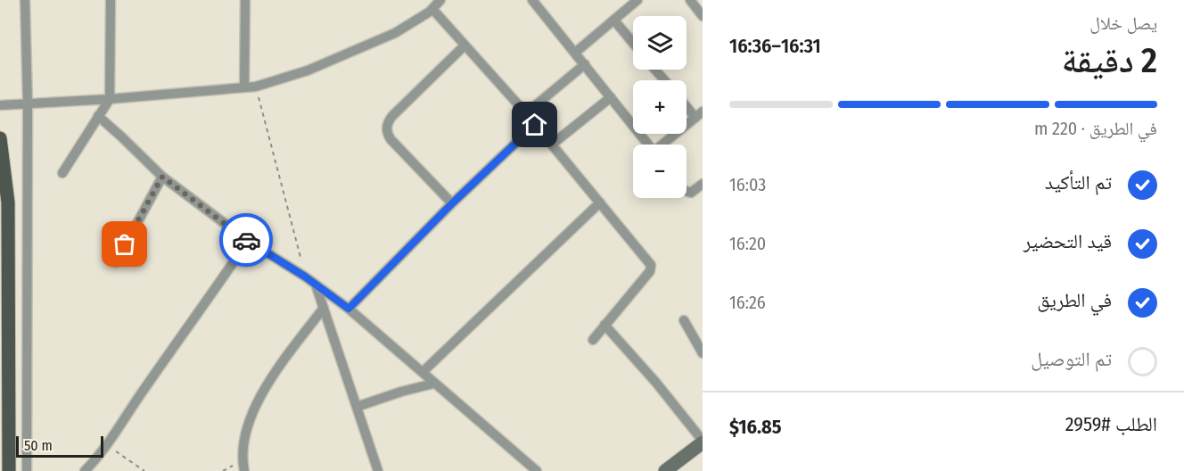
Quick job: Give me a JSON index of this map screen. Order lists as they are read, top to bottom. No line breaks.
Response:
{"scale_bar":"50 m","page":{"heading":["2 دقيقة","يصل خلال","16:31–16:36"],"panel":["الطلب #2959","$16.85"],"map_buttons":["+","−"],"bar":"في الطريق · 220 m","list":[["تم التأكيد","16:03"],["قيد التحضير","16:20"],["في الطريق","16:26"],"تم التوصيل"],"scale":"50 m"}}
